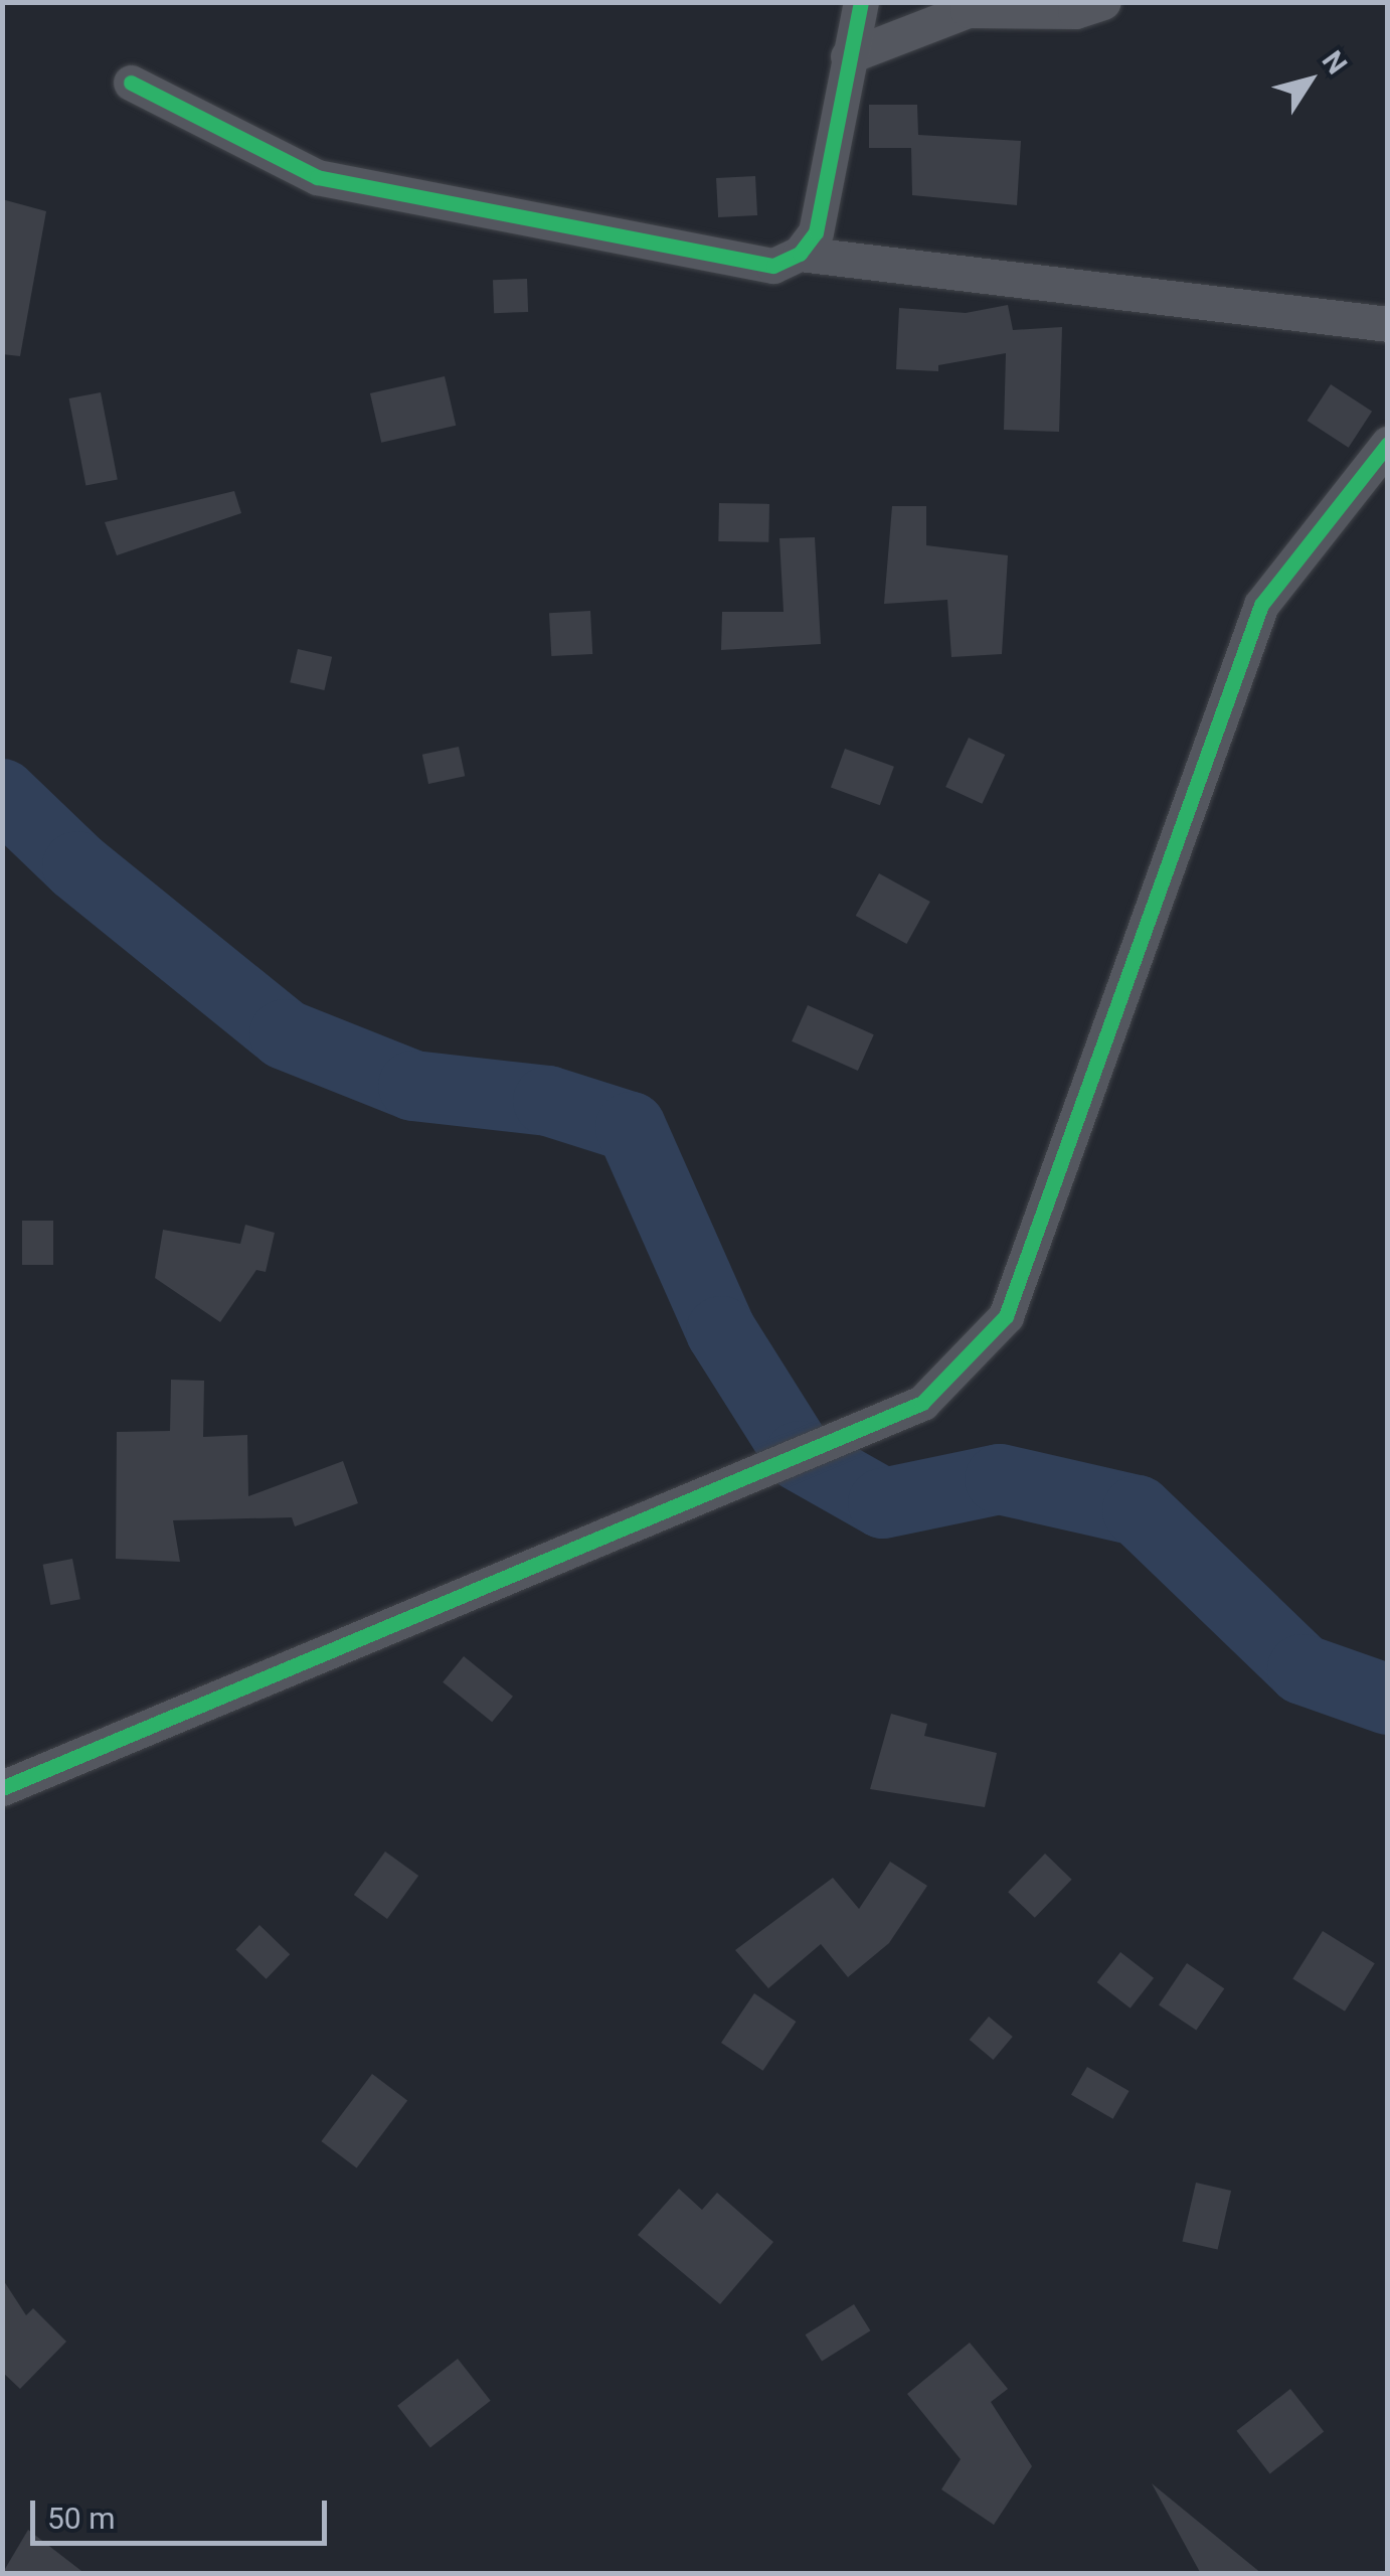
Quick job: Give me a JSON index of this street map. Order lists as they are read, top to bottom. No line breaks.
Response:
{"scale_bar":"50 m","north":"top right"}
